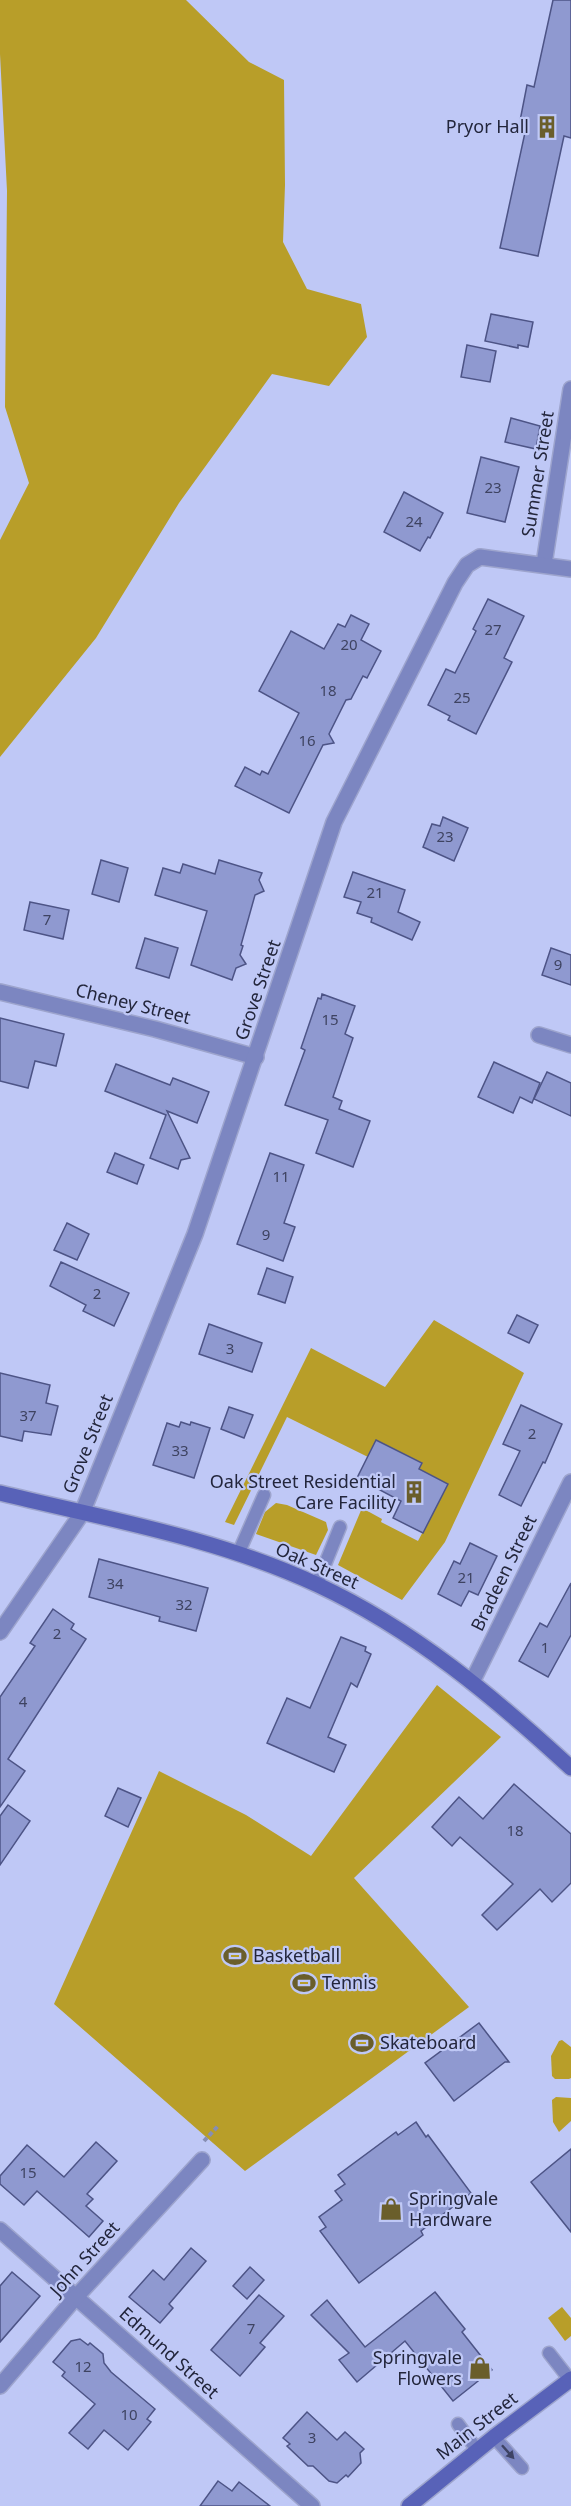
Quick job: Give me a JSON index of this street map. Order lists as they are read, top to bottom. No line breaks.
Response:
{"streets":{"main road":["Oak Street","Main Street"],"street":["Summer Street","Grove Street","Cheney Street","Bradeen Street","John Street","Edmund Street"]},"crossings":[["Summer Street","Grove Street"],["Grove Street","Cheney Street"],["Grove Street","Oak Street"],["Oak Street","Bradeen Street"],["John Street","Edmund Street"]],"places":{"building":["Pryor Hall","Oak Street Residential Care Facility"],"sports":["Basketball","Tennis","Skateboard"],"shop":["Springvale Hardware","Springvale Flowers"]},"house_numbers":["23","24","27","20","18","25","16","23","21","7","9","15","11","9","2","3","37","2","33","21","34","32","2","1","4","18","15","7","12","10","3"]}
